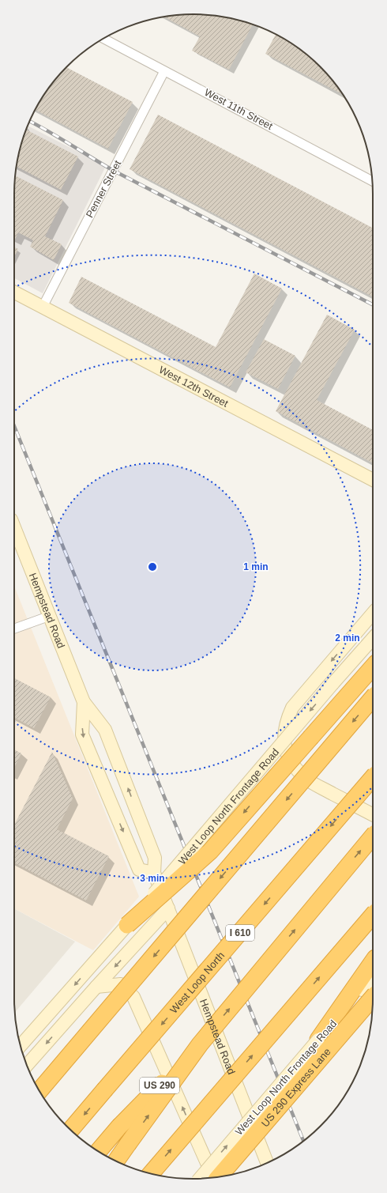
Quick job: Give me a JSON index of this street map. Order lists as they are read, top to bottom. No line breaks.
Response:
{"streets":{"highway":["I 610","West Loop North","US 290","US 290 Express Lane"],"main road":["West 12th Street","Hempstead Road","West Loop North Frontage Road"],"street":["West 11th Street","Penner Street"]},"crossings":[["West 11th Street","Penner Street"],["Penner Street","West 12th Street"]],"rings":["1 min","2 min","3 min"]}
